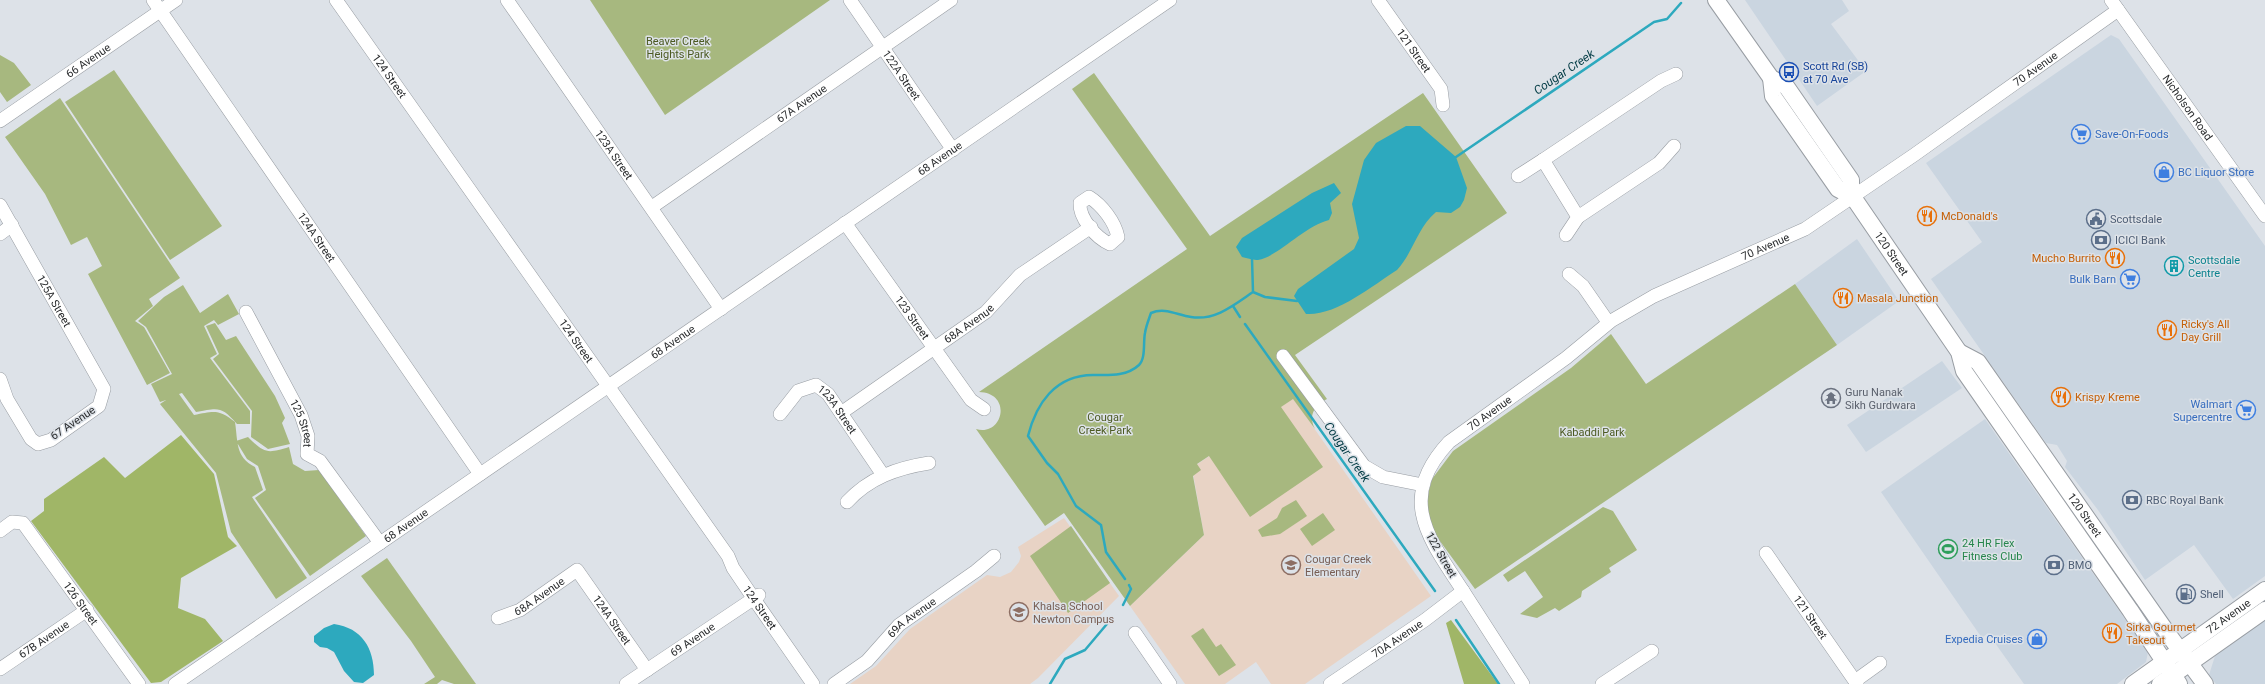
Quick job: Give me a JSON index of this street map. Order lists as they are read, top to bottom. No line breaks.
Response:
{"streets":{"main road":["120 Street","72 Avenue"],"street":["121 Street","66 Avenue","70 Avenue","122A Street","124 Street","67A Avenue","Nicholson Road","123A Street","68 Avenue","124A Street","125A Street","123 Street","68A Avenue","67 Avenue","125 Street","122 Street","126 Street","69A Avenue","70A Avenue","67B Avenue","69 Avenue"]},"crossings":[["66 Avenue","124A Street"],["70 Avenue","Nicholson Road"],["70 Avenue","120 Street"],["70 Avenue","122 Street"],["122A Street","67A Avenue"],["122A Street","68 Avenue"],["124 Street","68 Avenue"],["124 Street","69 Avenue"],["67A Avenue","123A Street"],["123A Street","68 Avenue"],["123A Street","68A Avenue"],["68 Avenue","124A Street"],["68 Avenue","123 Street"],["68 Avenue","125 Street"],["124A Street","68A Avenue"],["124A Street","69 Avenue"],["120 Street","72 Avenue"],["125A Street","67 Avenue"],["123 Street","68A Avenue"],["122 Street","70A Avenue"],["126 Street","67B Avenue"]],"water":["Cougar Creek"],"parks":["Beaver Creek Heights Park","Cougar Creek Park","Kabaddi Park"],"places":{"bus stop":["Scott Rd (SB) at 70 Ave"],"supermarket":["Save-On-Foods","Bulk Barn","Walmart Supercentre"],"shop":["BC Liquor Store","Expedia Cruises"],"restaurant":["McDonald's","Mucho Burrito","Masala Junction","Ricky's All Day Grill","Krispy Kreme","Sirka Gourmet Takeout"],"public building":["Scottsdale"],"bank":["ICICI Bank","RBC Royal Bank","BMO"],"building":["Scottsdale Centre"],"temple":["Guru Nanak Sikh Gurdwara"],"sports":["24 HR Flex Fitness Club"],"school or university":["Cougar Creek Elementary","Khalsa School Newton Campus"],"fuel station":["Shell"]}}
